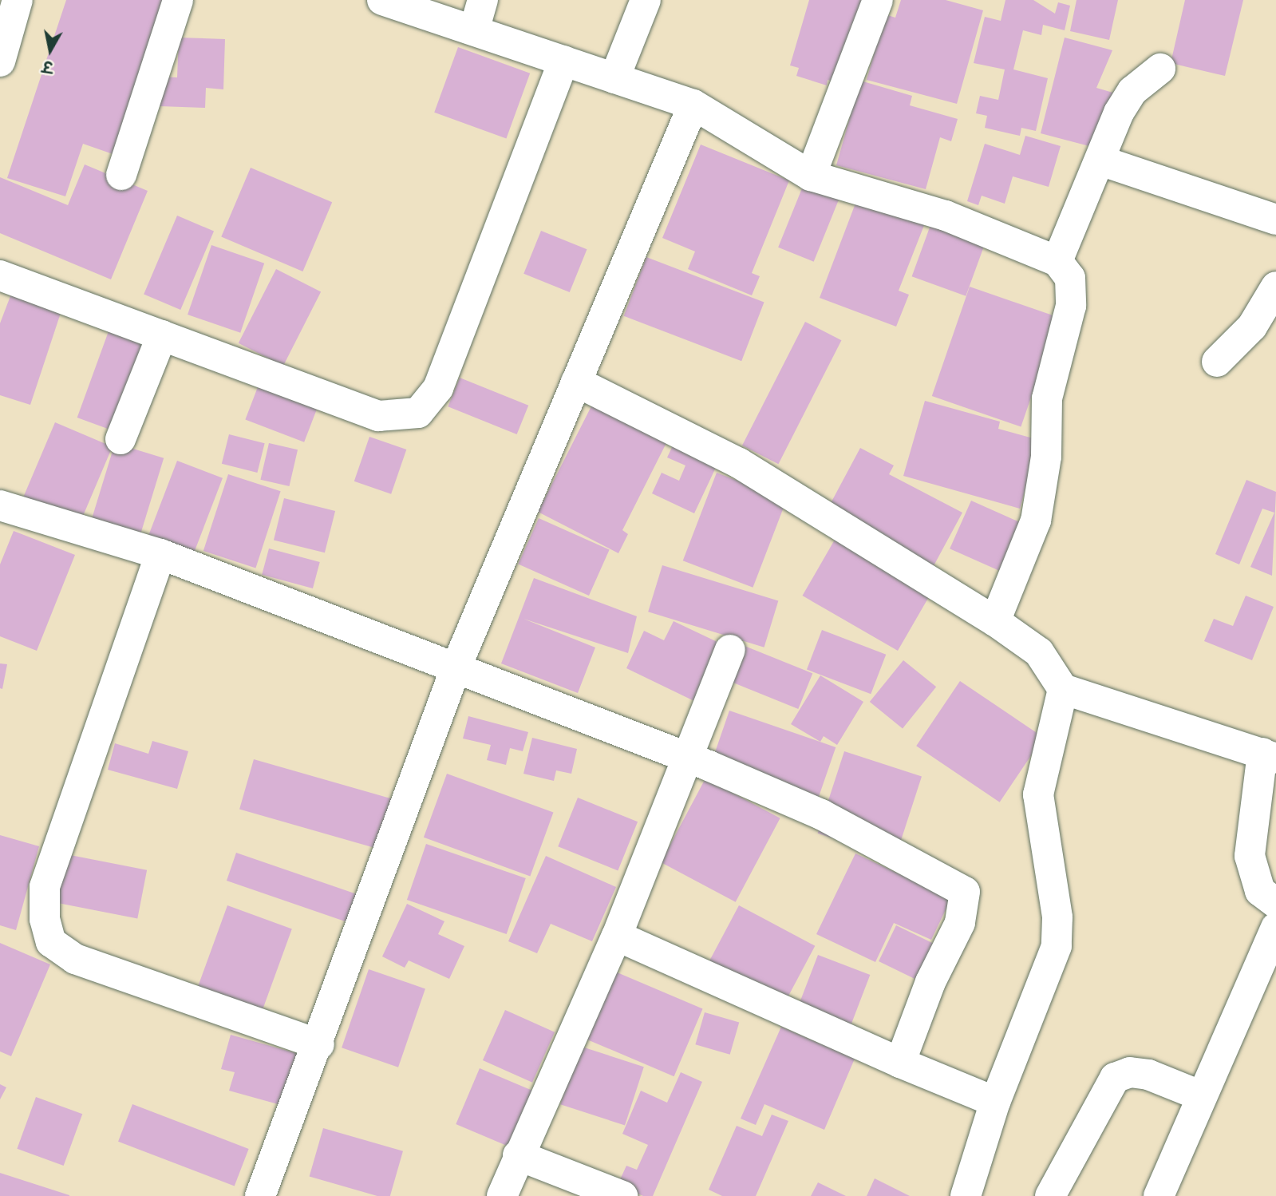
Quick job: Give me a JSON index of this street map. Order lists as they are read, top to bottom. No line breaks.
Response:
{"north":"bottom"}
